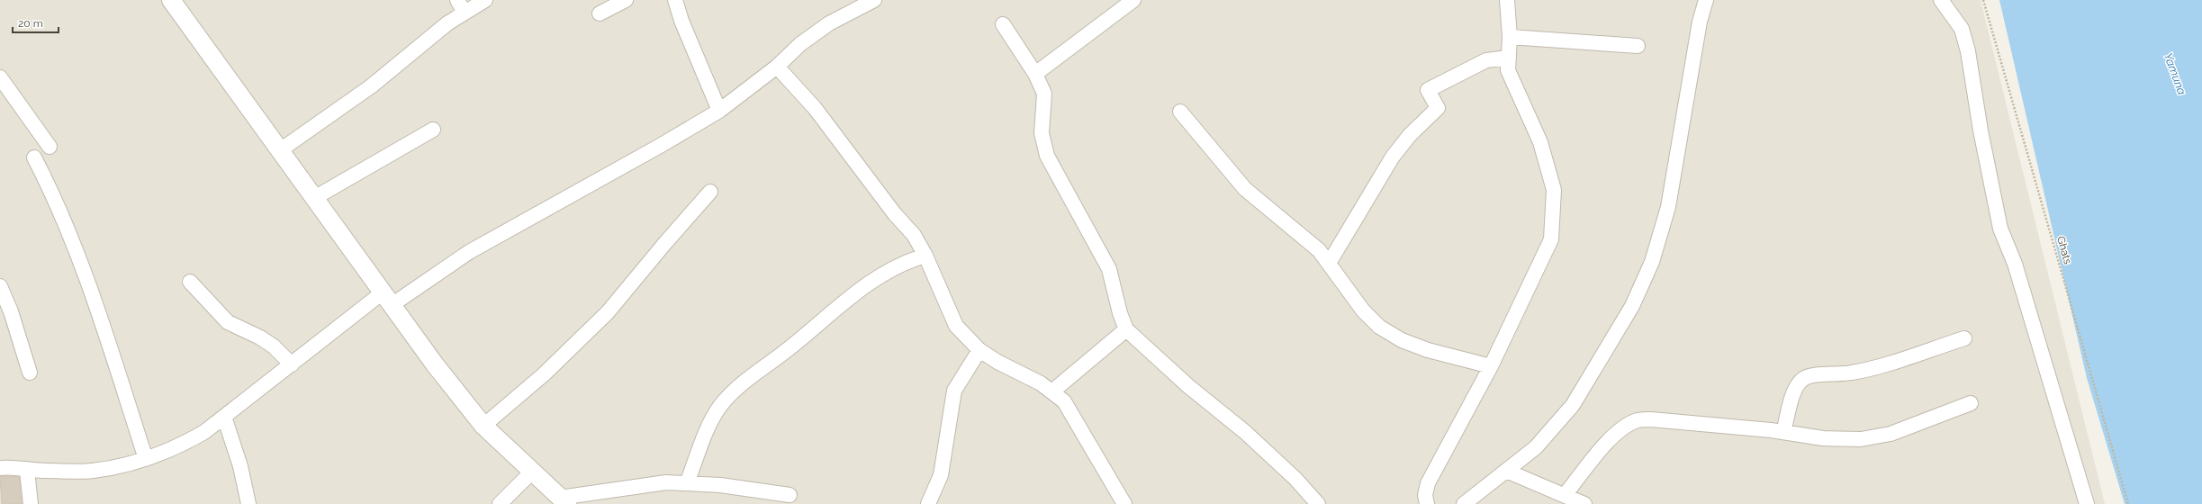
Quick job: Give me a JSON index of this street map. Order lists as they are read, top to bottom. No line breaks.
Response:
{"streets":{"path":["Ghats"]},"water":["Yamuna"],"scale_bar":"20 m"}
